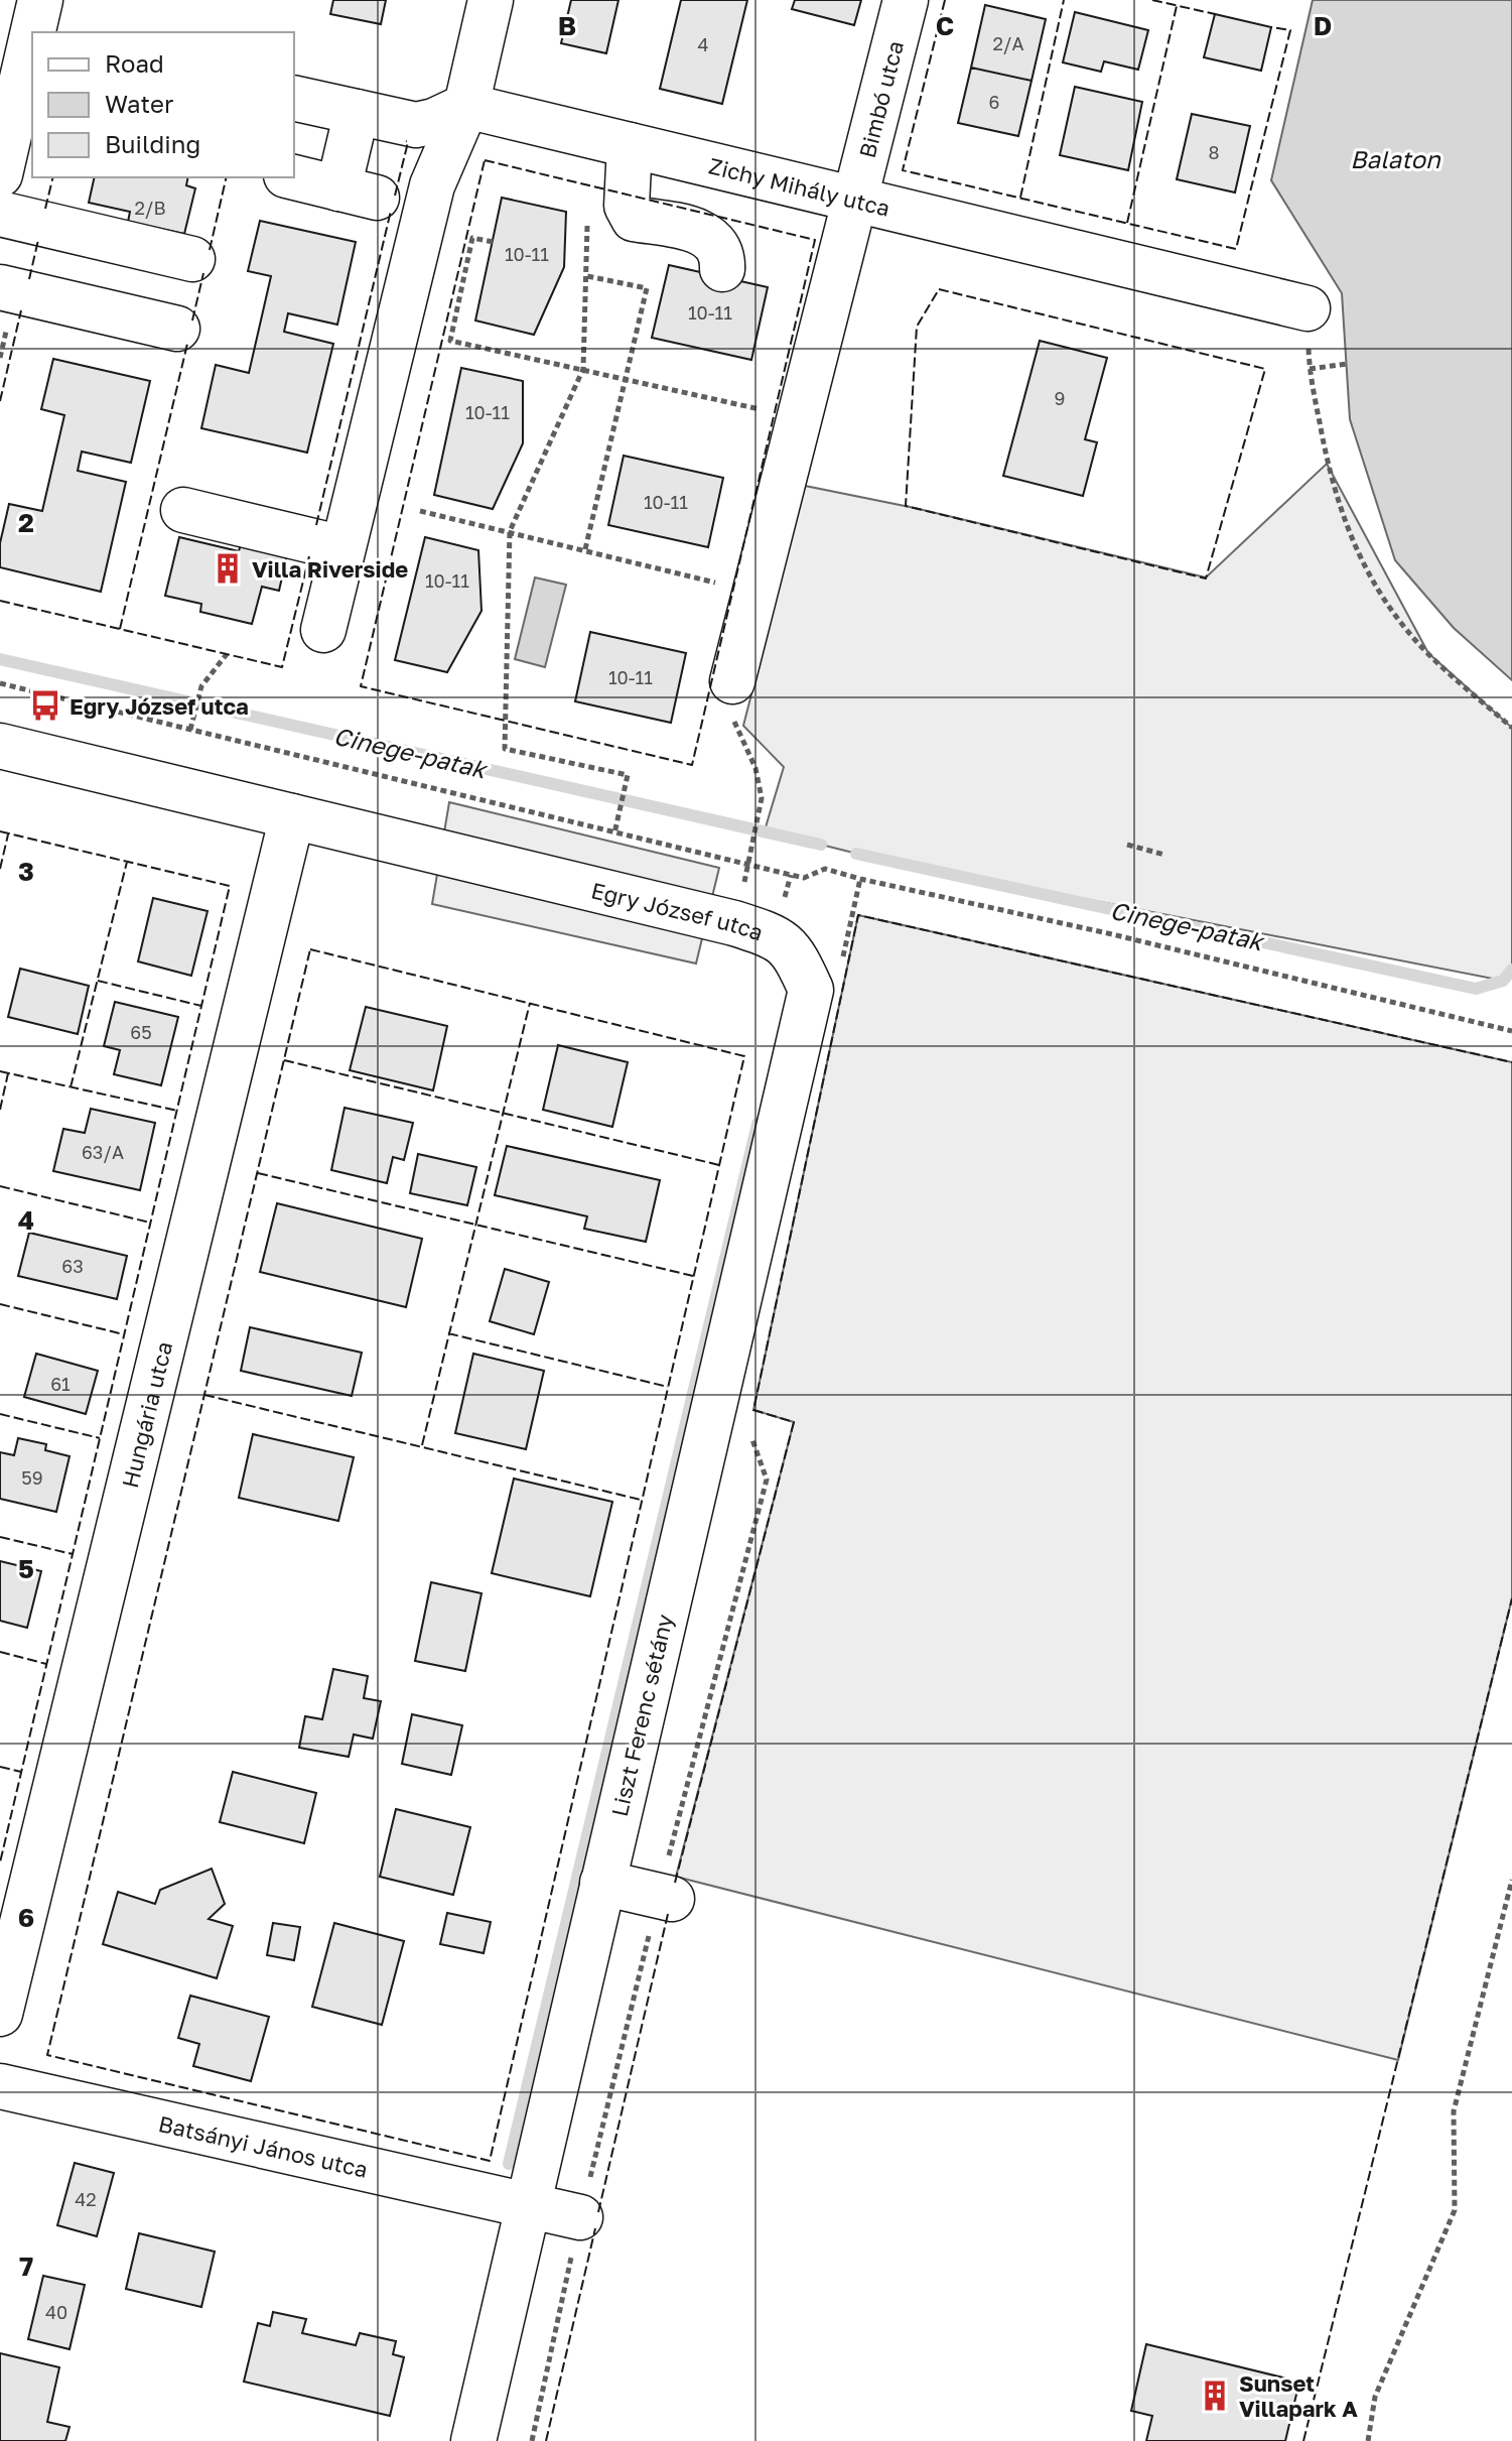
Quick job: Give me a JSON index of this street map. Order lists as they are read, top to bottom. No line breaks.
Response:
{"streets":{"street":["Bimbó utca","Zichy Mihály utca","Egry József utca","Hungária utca","Liszt Ferenc sétány","Batsányi János utca"]},"crossings":[["Bimbó utca","Zichy Mihály utca"],["Egry József utca","Hungária utca"],["Egry József utca","Liszt Ferenc sétány"],["Liszt Ferenc sétány","Batsányi János utca"]],"water":["Balaton","Cinege-patak"],"places":{"building":["Villa Riverside","Sunset Villapark A"],"bus stop":["Egry József utca"]},"house_numbers":["2/A","4","6","8","2/B","10-11","10-11","9","10-11","10-11","10-11","10-11","65","63/A","63","61","59","42","40"],"legend":["Road","Water","Building"],"grid":{"columns":["B","C","D"],"rows":["2","3","4","5","6","7"]}}
